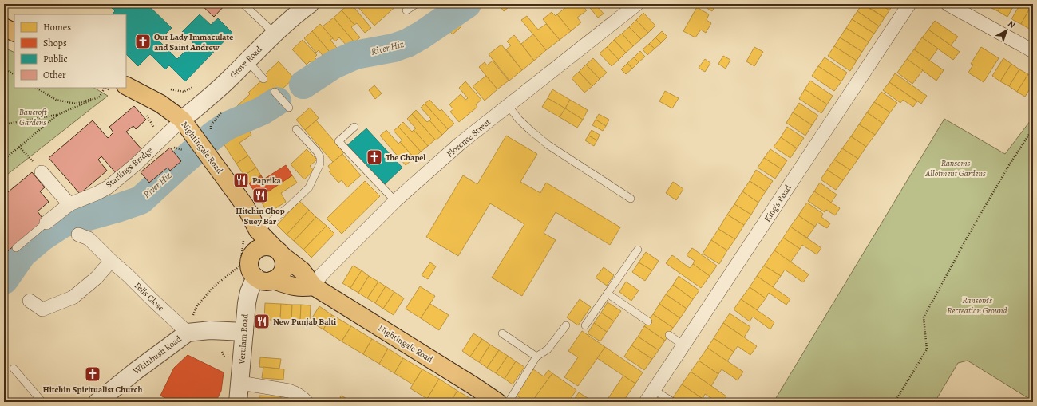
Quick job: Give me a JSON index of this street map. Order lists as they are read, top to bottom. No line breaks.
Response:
{"streets":{"main road":["Nightingale Road"],"street":["Grove Road","Florence Street","Starlings Bridge","King's Road","Fells Close","Verulam Road","Whinbush Road"]},"crossings":[["Grove Road","Nightingale Road"],["Grove Road","Starlings Bridge"],["Florence Street","Nightingale Road"],["Nightingale Road","Starlings Bridge"],["Nightingale Road","Verulam Road"],["Fells Close","Whinbush Road"],["Verulam Road","Whinbush Road"]],"water":["River Hiz"],"parks":["Bancroft Gardens","Ransoms Allotment Gardens","Ransom's Recreation Ground"],"places":{"church":["Our Lady Immaculate and Saint Andrew","The Chapel","Hitchin Spiritualist Church"],"restaurant":["Paprika","Hitchin Chop Suey Bar","New Punjab Balti"]},"legend":["Homes","Shops","Public","Other"],"north":"top right"}
